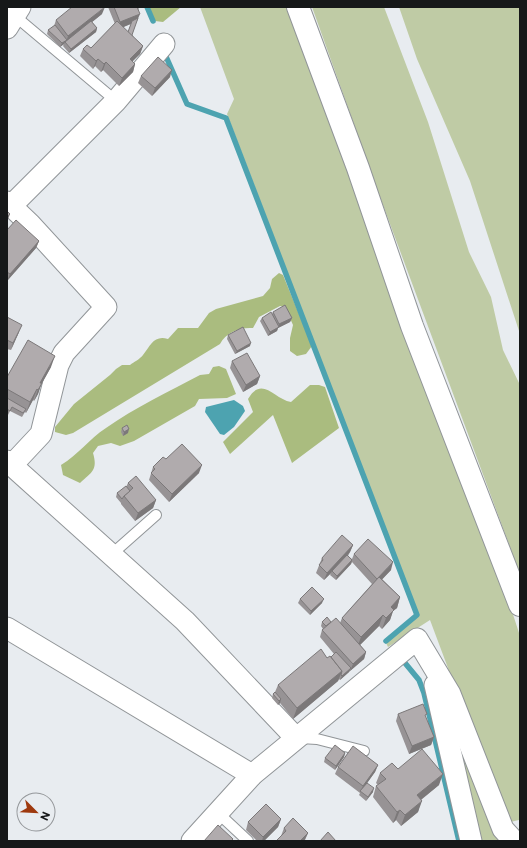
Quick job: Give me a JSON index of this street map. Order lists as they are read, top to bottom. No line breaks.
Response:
{"north":"bottom right"}
